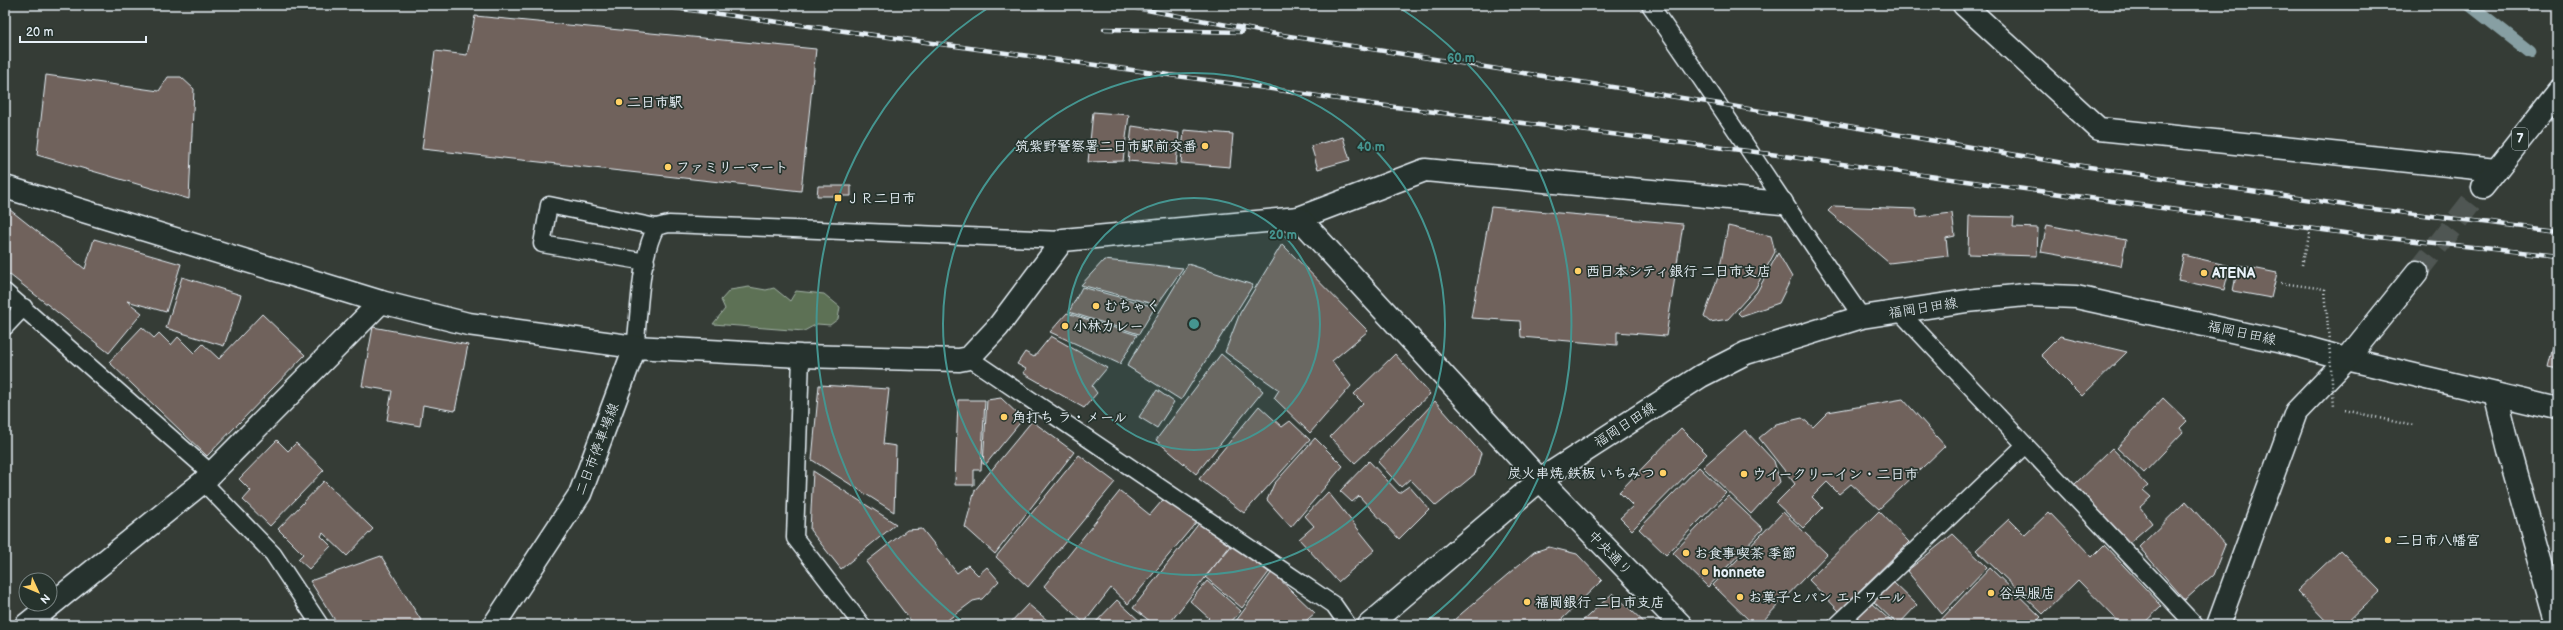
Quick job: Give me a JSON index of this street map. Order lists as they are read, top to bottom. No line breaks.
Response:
{"streets":{"street":["7","福岡日田線","二日市停車場線","中央通り"]},"crossings":[["福岡日田線","中央通り"]],"places":{"other":["二日市駅","筑紫野警察署二日市駅前交番","ファミリーマート","西日本シティ銀行 二日市支店","ATENA","むちゃく","小林カレー","角打ち ラ・メール","炭火串焼 鉄板 いちみつ","ウイークリーイン・二日市","二日市八幡宮","お食事喫茶 季節","honnete","谷呉服店","お菓子とパン エトワール","福岡銀行 二日市支店"],"transit":["ＪＲ二日市"]},"scale_bar":"20 m","north":"bottom right","rings":["60 m","40 m","20 m"]}
